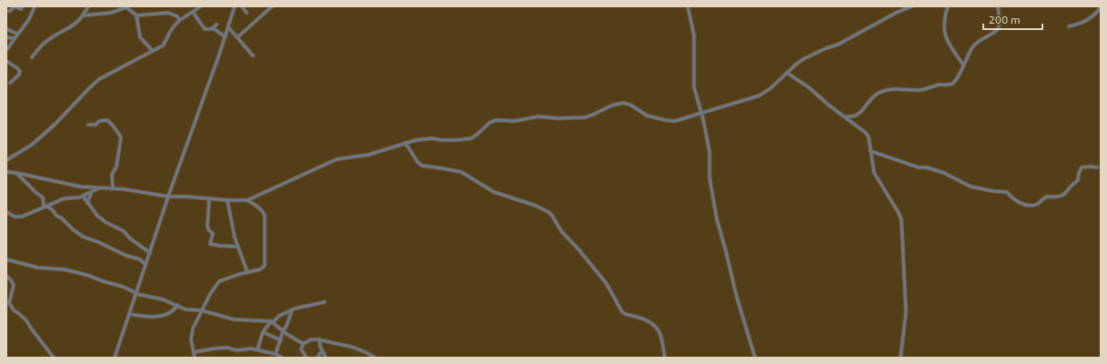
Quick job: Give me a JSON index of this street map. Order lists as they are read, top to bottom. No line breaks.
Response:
{"scale_bar":"200 m"}
